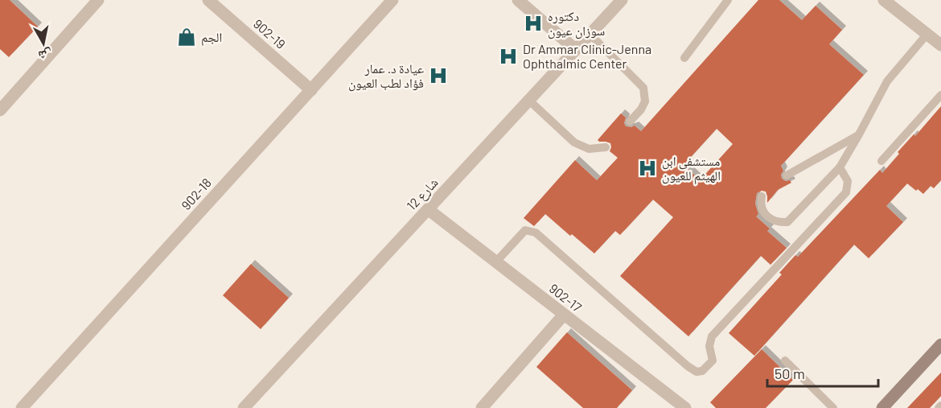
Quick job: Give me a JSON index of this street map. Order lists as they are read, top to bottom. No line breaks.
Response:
{"streets":{"street":["902-19","902-18","شارع 12","902-17"]},"crossings":[["902-19","902-18"],["شارع 12","902-17"]],"places":{"hospital":["دكتوره سوزان عيون","Dr Ammar Clinic-Jenna Ophthalmic Center","عيادة د. عمار فؤاد لطب العيون","مستشفى ابن الهيثم للعيون"],"shop":["الجم"]},"scale_bar":"50 m","north":"bottom"}
